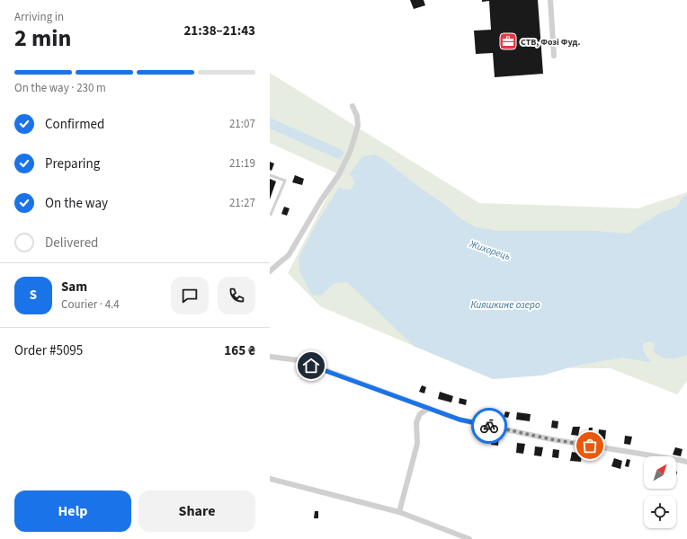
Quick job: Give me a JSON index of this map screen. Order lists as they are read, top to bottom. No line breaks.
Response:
{"water":["Жихорець","Кияшкине озеро"],"places":{"office":["СТВ, Фозі Фуд."]},"north":"top right","page":{"heading":["2 min","Arriving in","21:38–21:43"],"panel":["Sam","Courier · 4.4","Order #5095","165 ₴"],"bar":"On the way · 230 m","list":[["Confirmed","21:07"],["Preparing","21:19"],["On the way","21:27"],"Delivered"],"round":"S","buttons":["Help","Share"]}}
